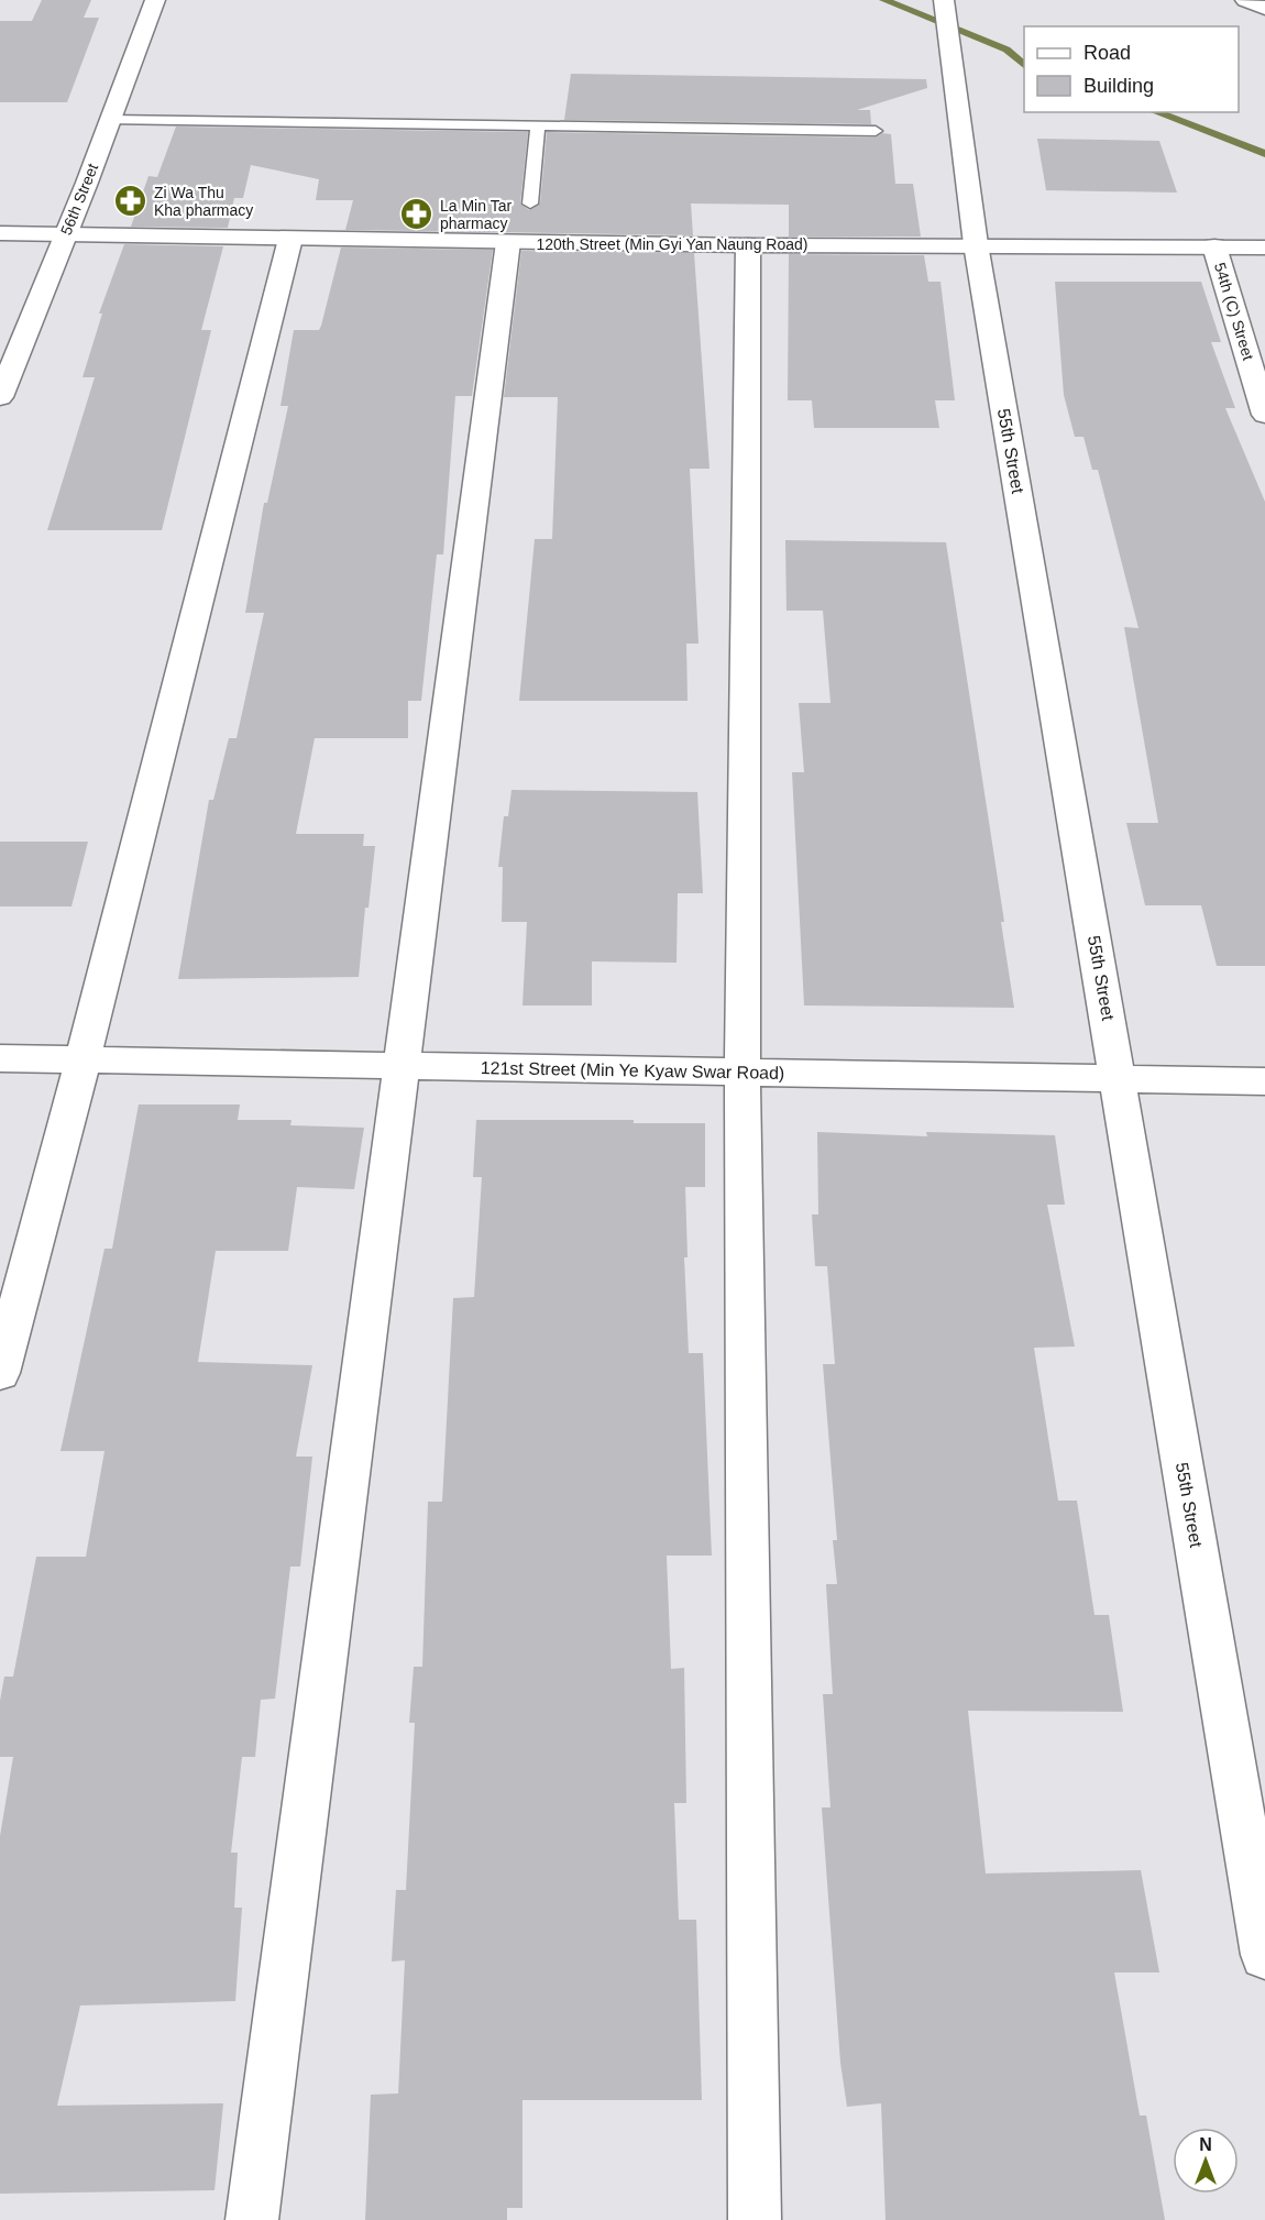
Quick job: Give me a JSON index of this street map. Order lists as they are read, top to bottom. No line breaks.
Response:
{"streets":{"street":["56th Street","120th Street (Min Gyi Yan Naung Road)","54th (C) Street","55th Street","121st Street (Min Ye Kyaw Swar Road)"]},"crossings":[["56th Street","120th Street (Min Gyi Yan Naung Road)"],["120th Street (Min Gyi Yan Naung Road)","54th (C) Street"],["120th Street (Min Gyi Yan Naung Road)","55th Street"],["55th Street","121st Street (Min Ye Kyaw Swar Road)"]],"places":{"pharmacy":["Zi Wa Thu Kha pharmacy","La Min Tar pharmacy"]},"legend":["Road","Building"],"north":"top"}
